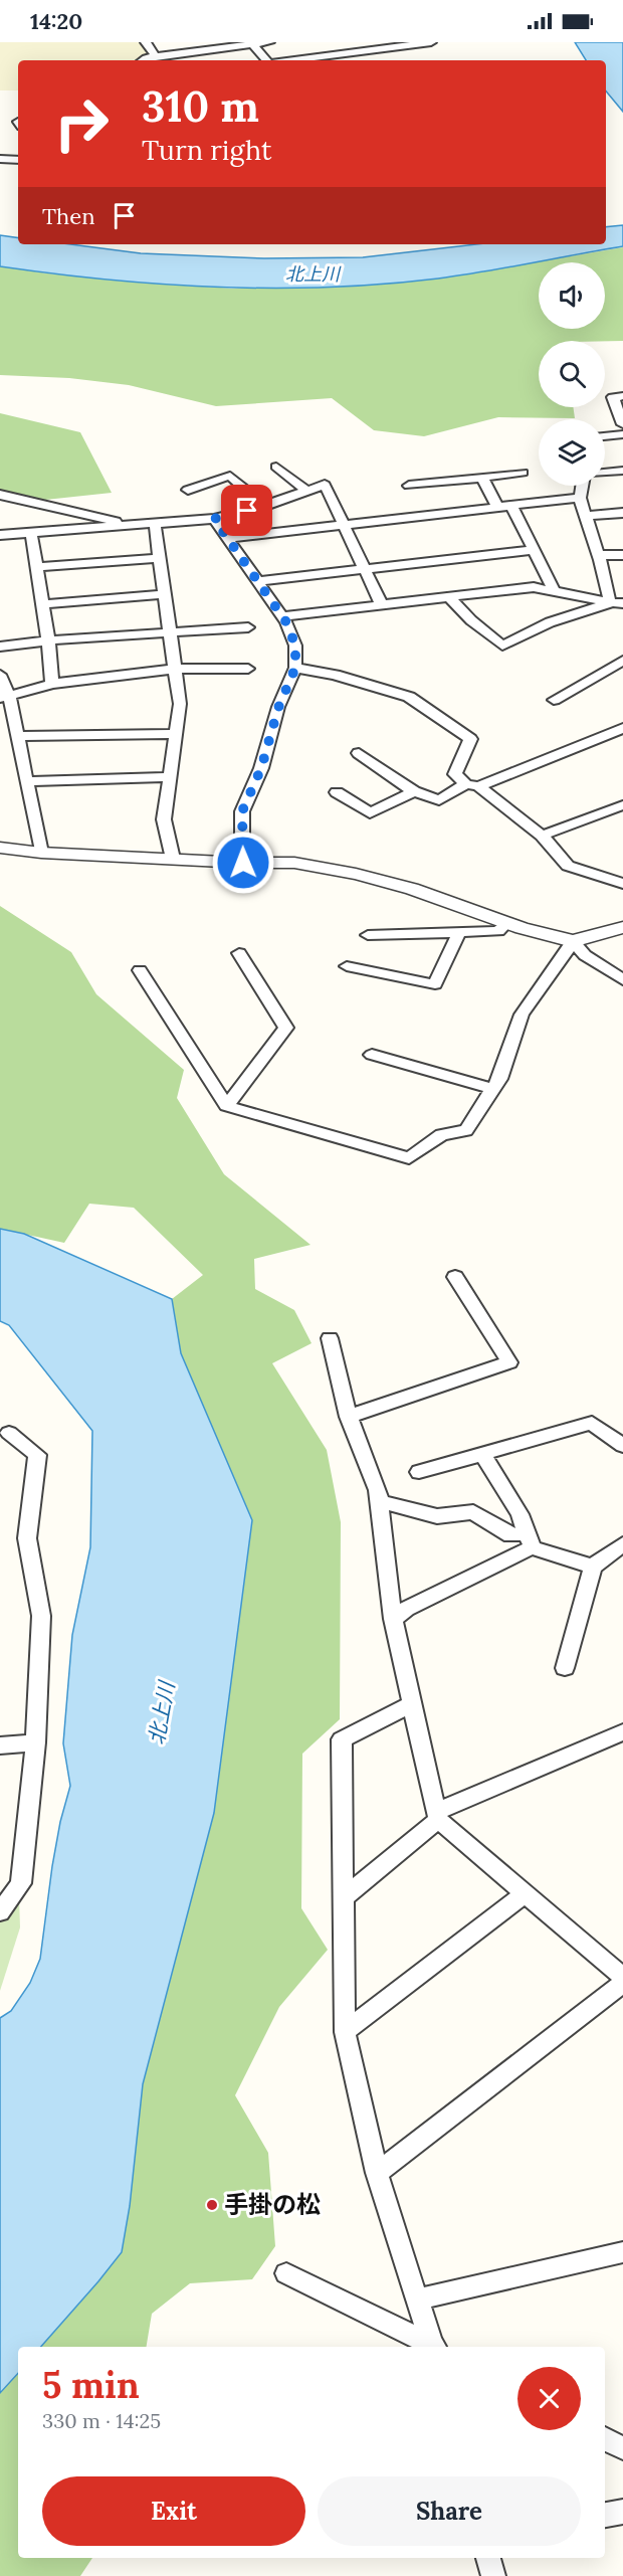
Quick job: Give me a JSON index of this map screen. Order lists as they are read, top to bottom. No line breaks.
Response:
{"water":["北上川"],"places":["手掛の松"],"page":{"status":"14:20","turn":["310 m","Turn right"],"then":"Then","heading":["5 min","330 m · 14:25"],"buttons":["Exit","Share"]}}
